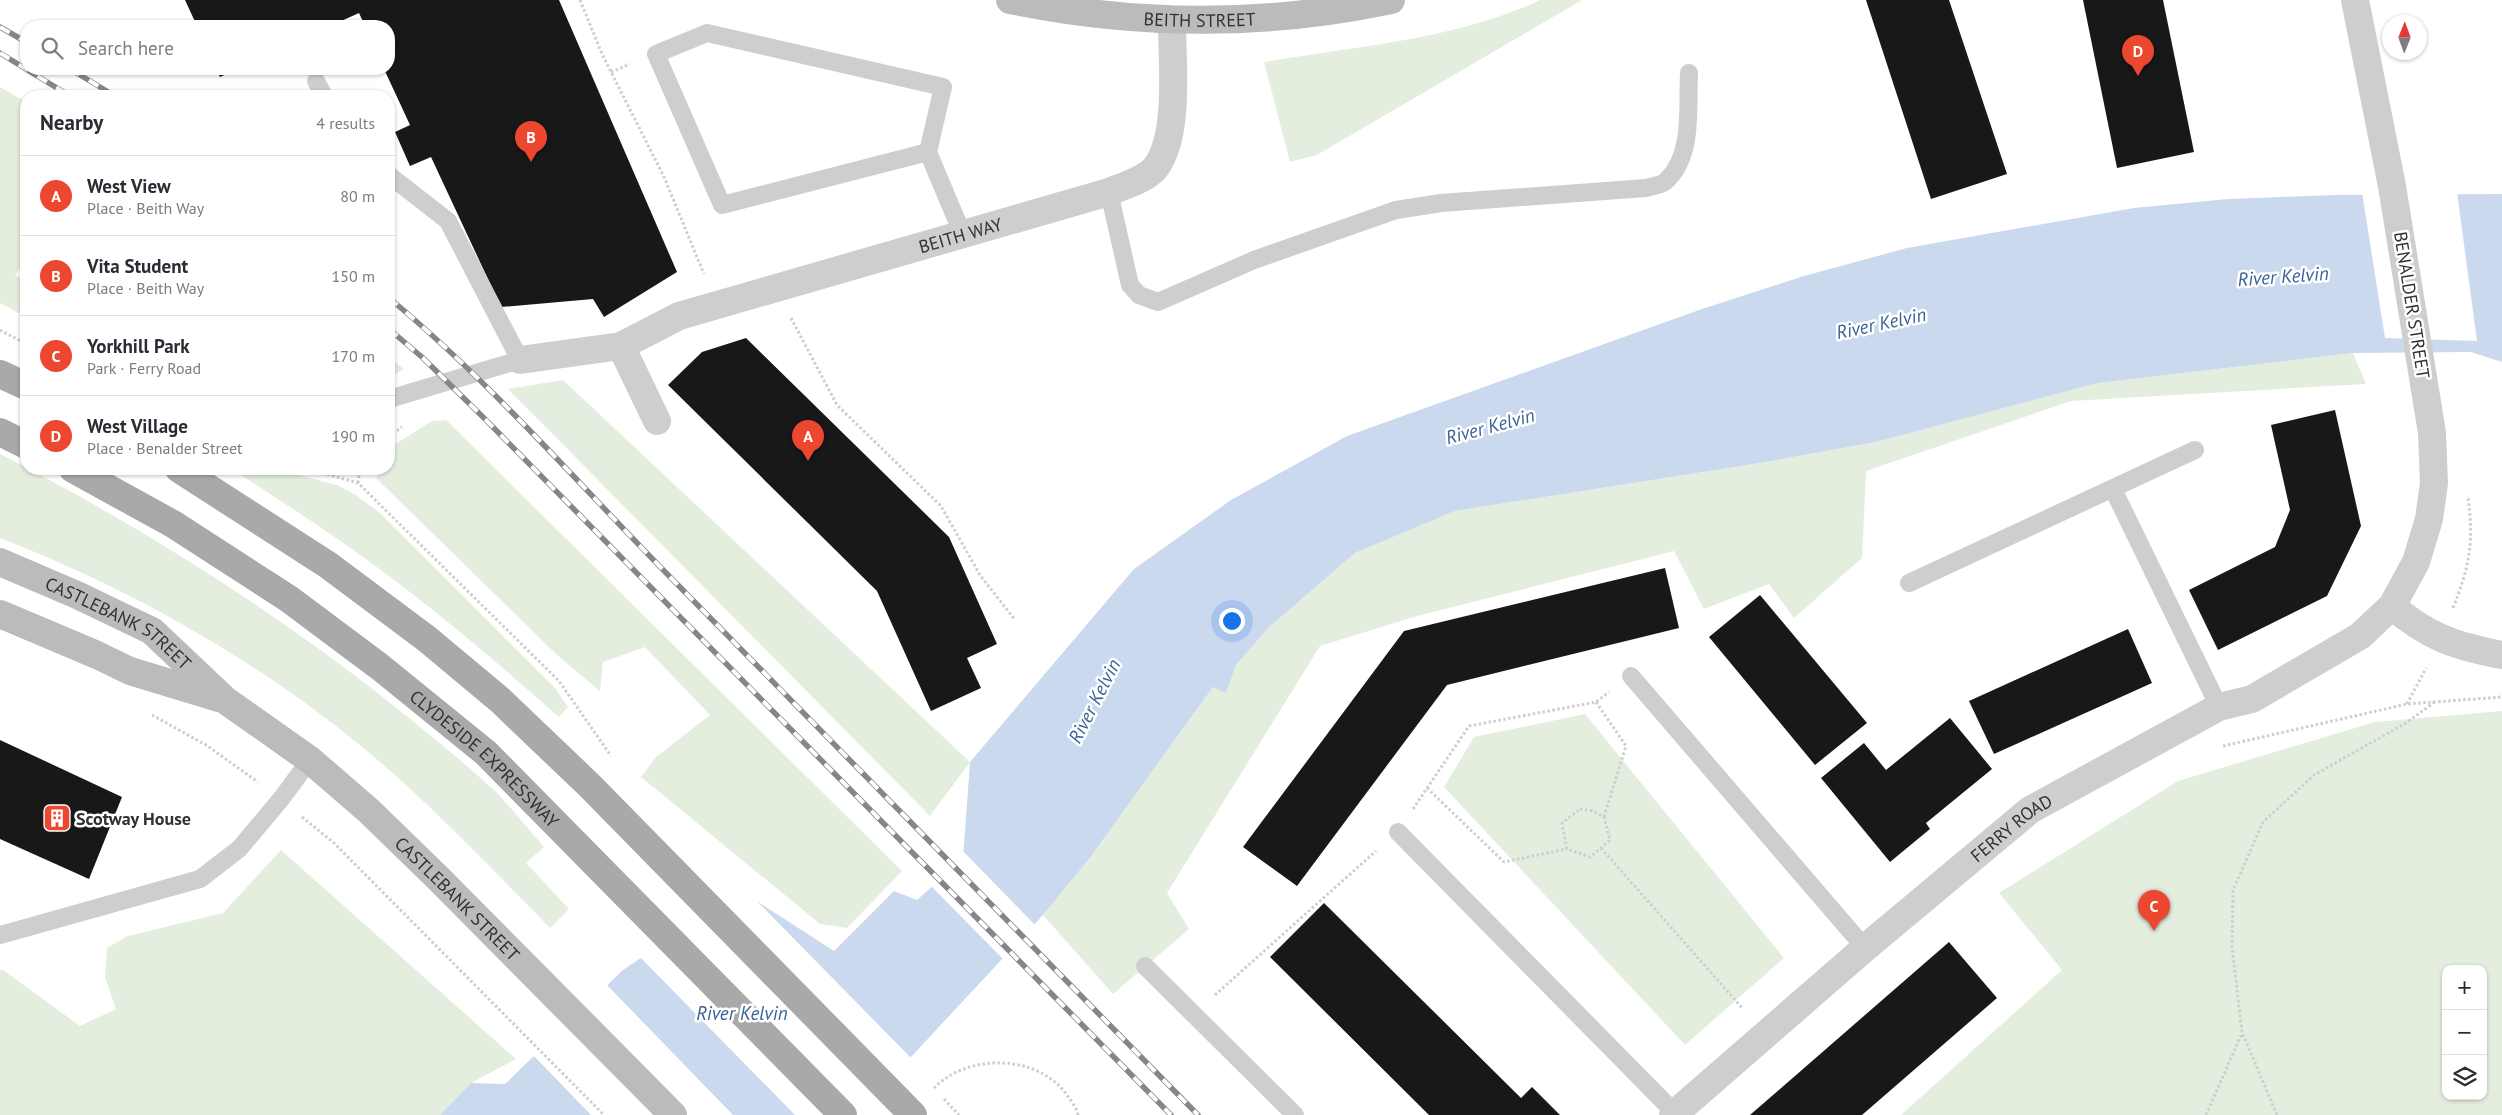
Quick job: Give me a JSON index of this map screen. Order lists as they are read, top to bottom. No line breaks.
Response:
{"streets":{"main road":["BEITH STREET","CASTLEBANK STREET","CLYDESIDE EXPRESSWAY"],"street":["BEITH WAY","BENALDER STREET","FERRY ROAD"]},"crossings":[["BEITH STREET","BEITH WAY"],["BENALDER STREET","FERRY ROAD"]],"water":["River Kelvin"],"places":{"building":["Scotway House"]},"north":"top","page":{"search":"Search here","pins":["D","B","A","C"],"heading":["Nearby","4 results"],"list":[{"mark":"A","name":"West View","note":"Place · Beith Way","value":"80 m"},{"mark":"B","name":"Vita Student","note":"Place · Beith Way","value":"150 m"},{"mark":"C","name":"Yorkhill Park","note":"Park · Ferry Road","value":"170 m"},{"mark":"D","name":"West Village","note":"Place · Benalder Street","value":"190 m"}],"map_buttons":["+","−"]}}
